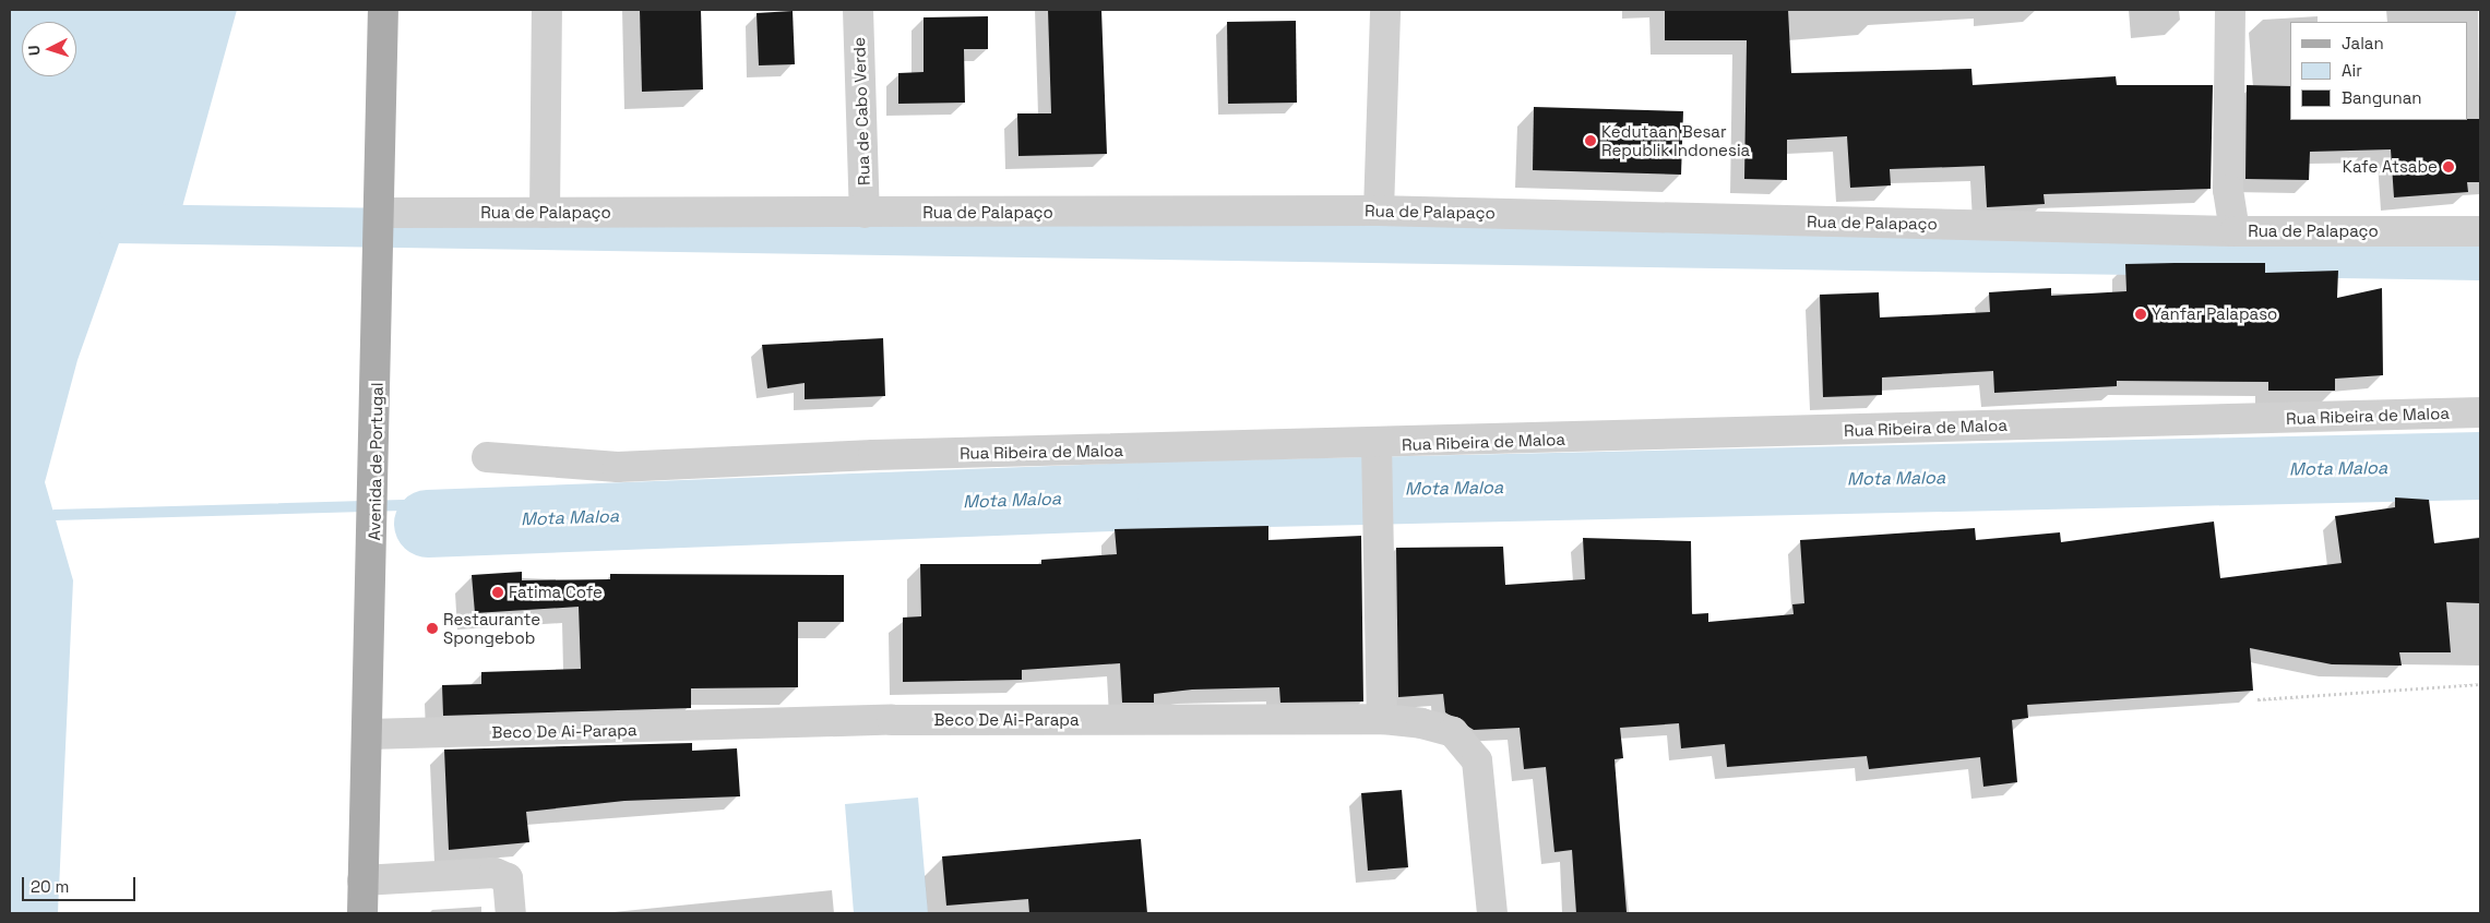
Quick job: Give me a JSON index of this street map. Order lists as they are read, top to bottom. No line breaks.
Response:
{"streets":{"main road":["Avenida de Portugal"],"street":["Rua de Cabo Verde","Rua de Palapaço","Rua Ribeira de Maloa","Beco De Ai-Parapa"]},"crossings":[["Rua de Cabo Verde","Rua de Palapaço"],["Rua de Palapaço","Avenida de Portugal"],["Avenida de Portugal","Beco De Ai-Parapa"]],"water":["Mota Maloa"],"places":["Kedutaan Besar Republik Indonesia","Kafe Atsabe","Yanfar Palapaso","Fatima Cofe","Restaurante Spongebob"],"legend":["Jalan","Air","Bangunan"],"scale_bar":"20 m","north":"left"}
